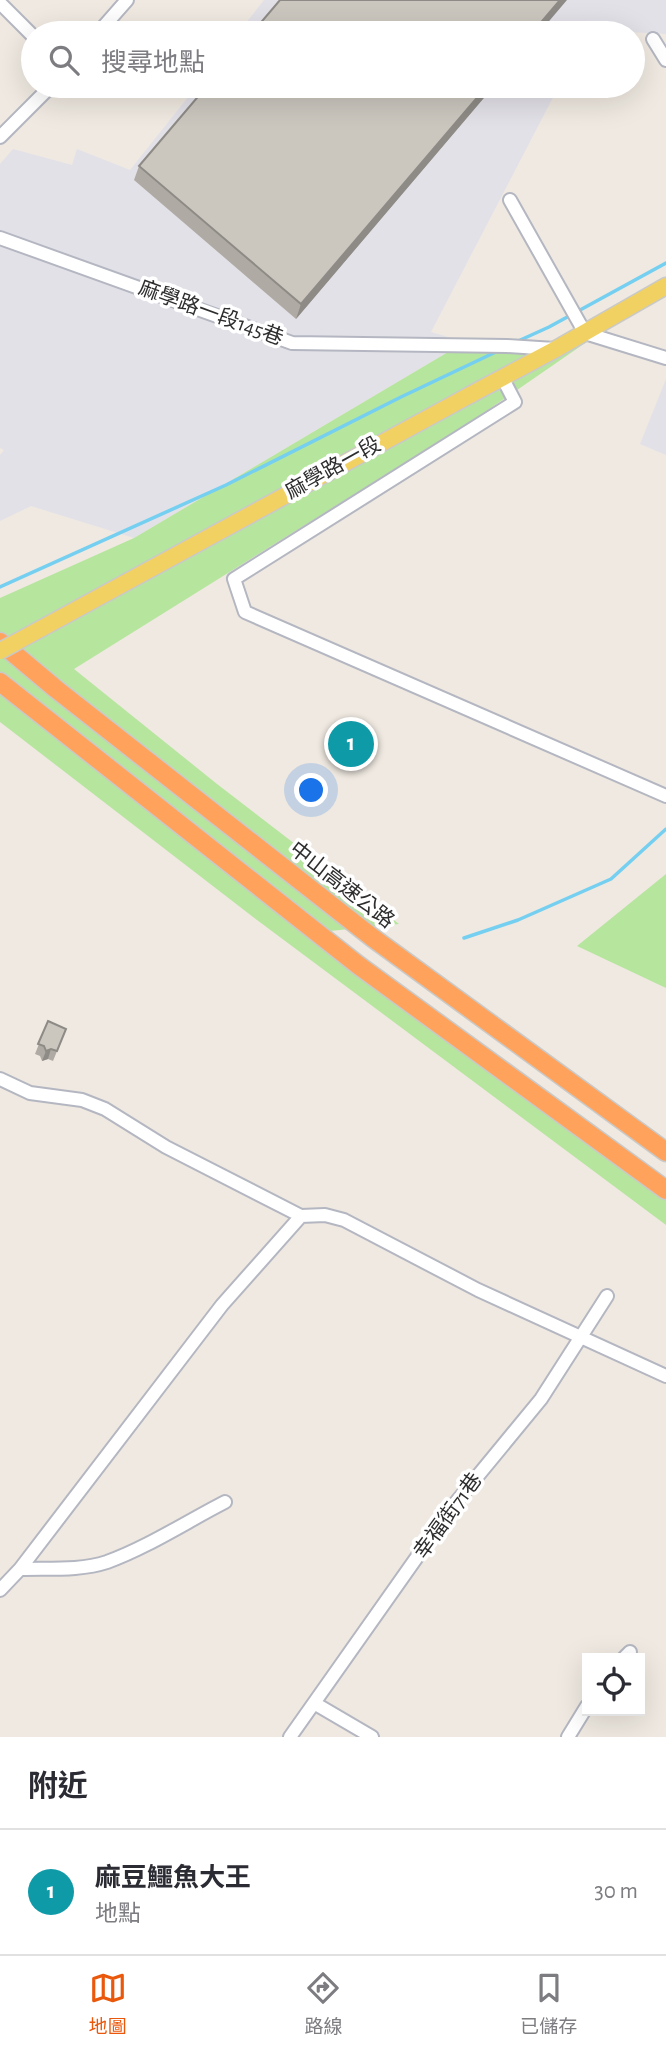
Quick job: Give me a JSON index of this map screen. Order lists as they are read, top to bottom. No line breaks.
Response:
{"streets":{"highway":["中山高速公路"],"main road":["麻學路一段"],"street":["麻學路一段145巷","幸福街71巷"]},"crossings":[["麻學路一段145巷","麻學路一段"]],"page":{"search":"搜尋地點","pins":"1","heading":"附近","list":[{"mark":"1","name":"麻豆鱷魚大王","note":"地點","value":"30 m"}],"nav":["地圖","路線","已儲存"]}}
